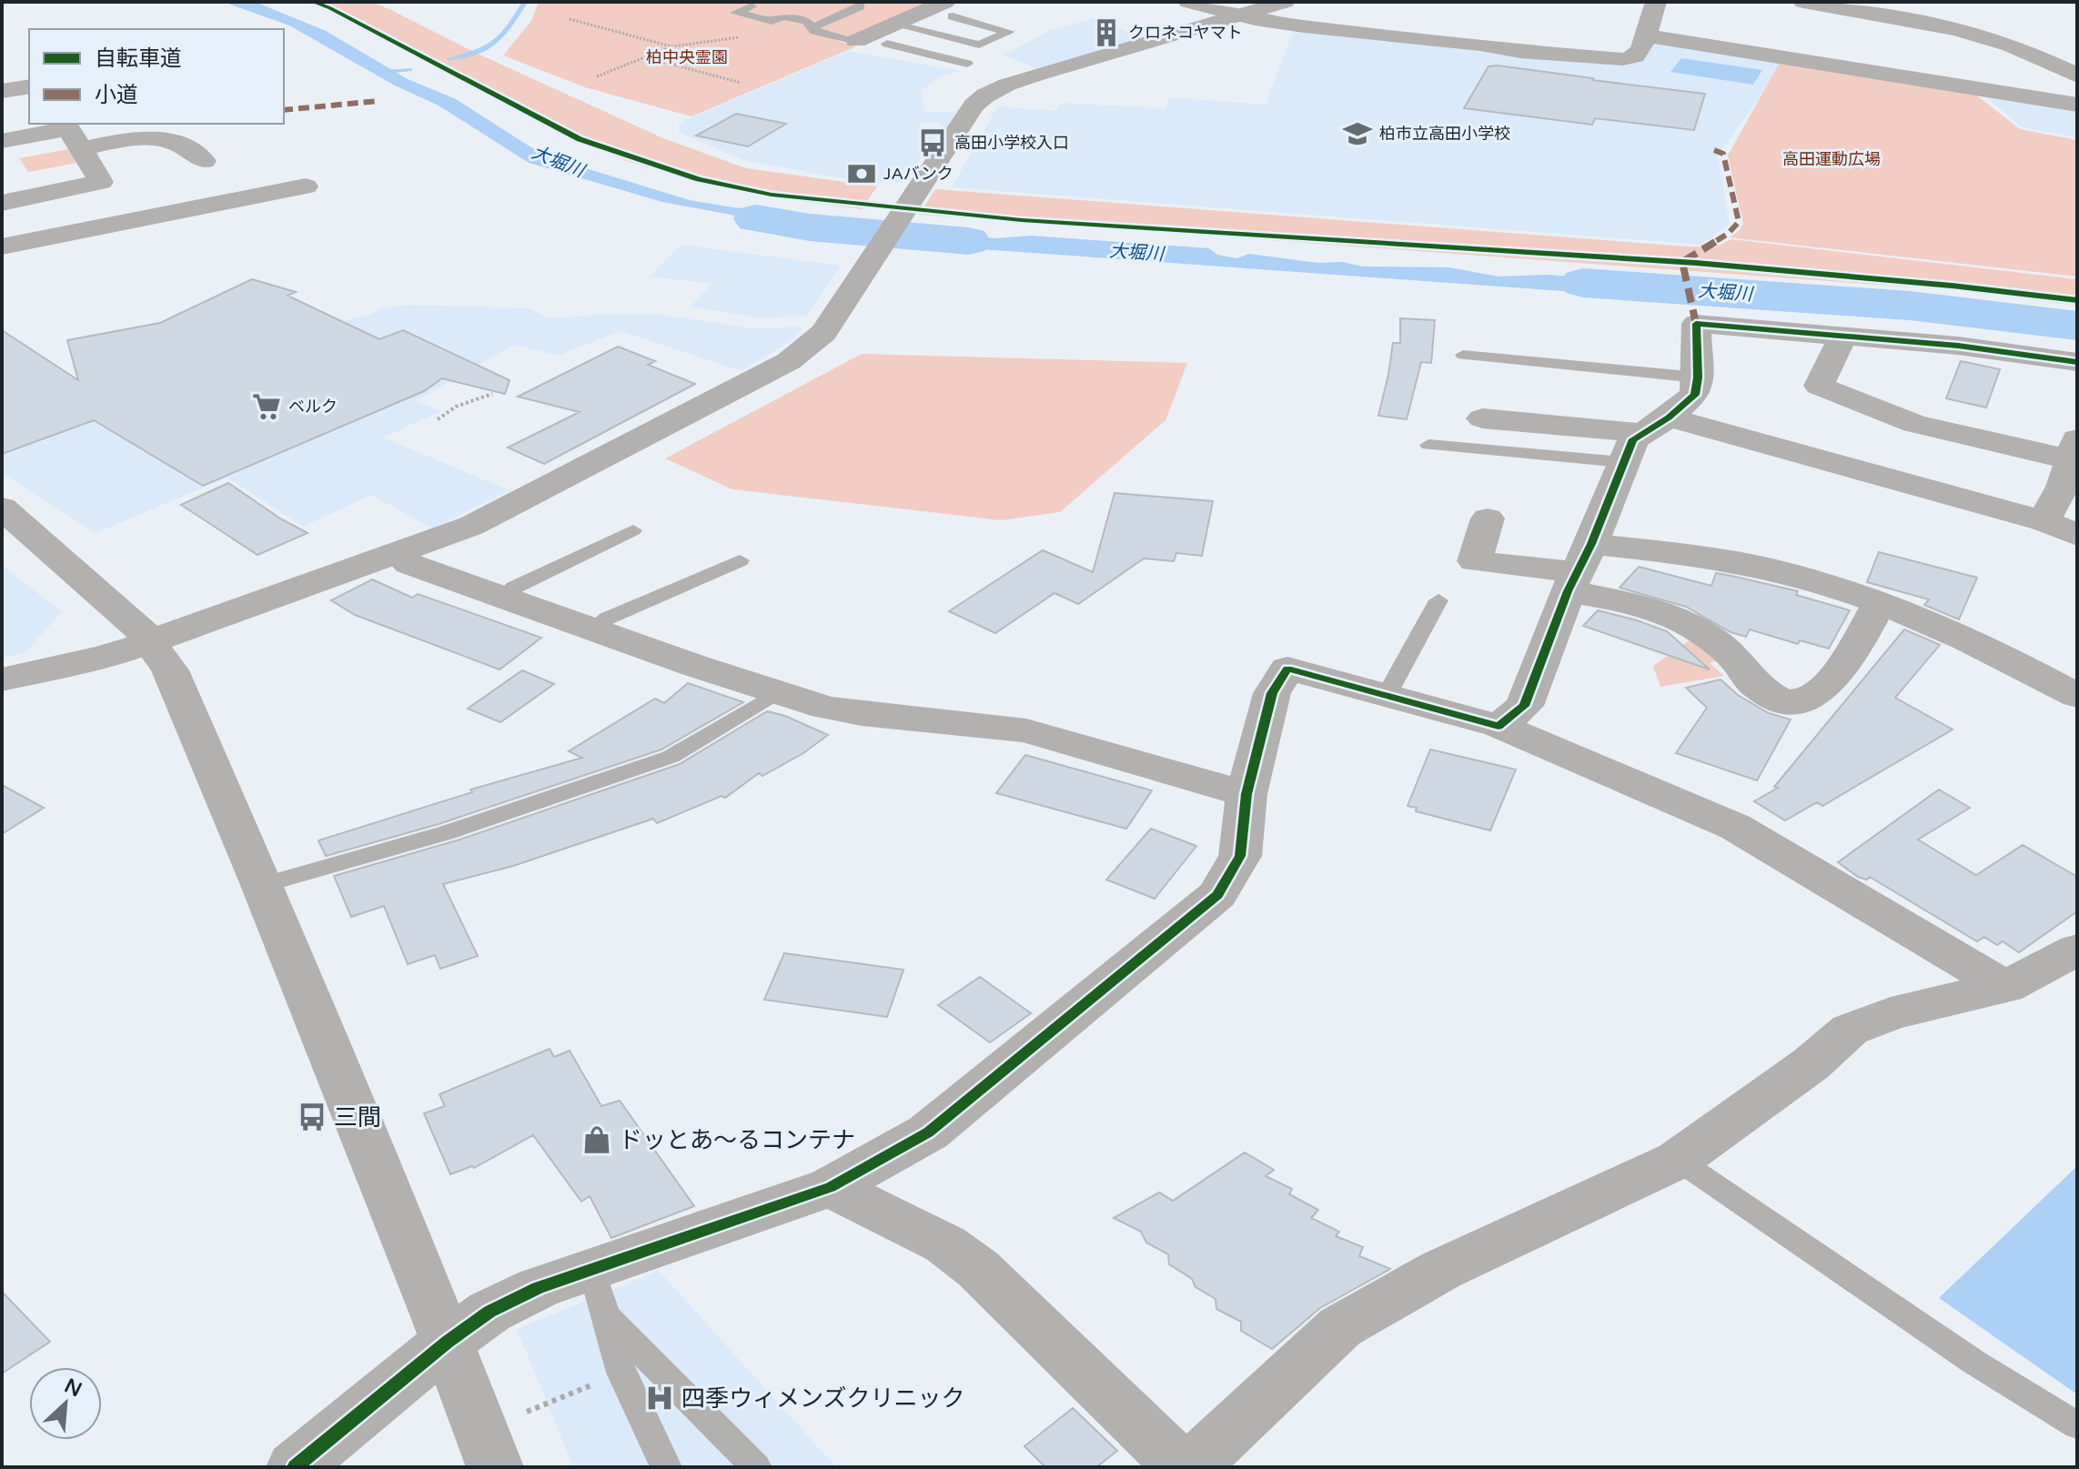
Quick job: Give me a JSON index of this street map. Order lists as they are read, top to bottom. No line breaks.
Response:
{"water":["大堀川"],"parks":["柏中央霊園","高田運動広場"],"places":{"building":["クロネコヤマト"],"school or university":["柏市立高田小学校"],"bus stop":["高田小学校入口","三間"],"bank":["JAバンク"],"supermarket":["ベルク"],"shop":["ドッとあ〜るコンテナ"],"hospital":["四季ウィメンズクリニック"]},"legend":["自転車道","小道"],"north":"top right"}
